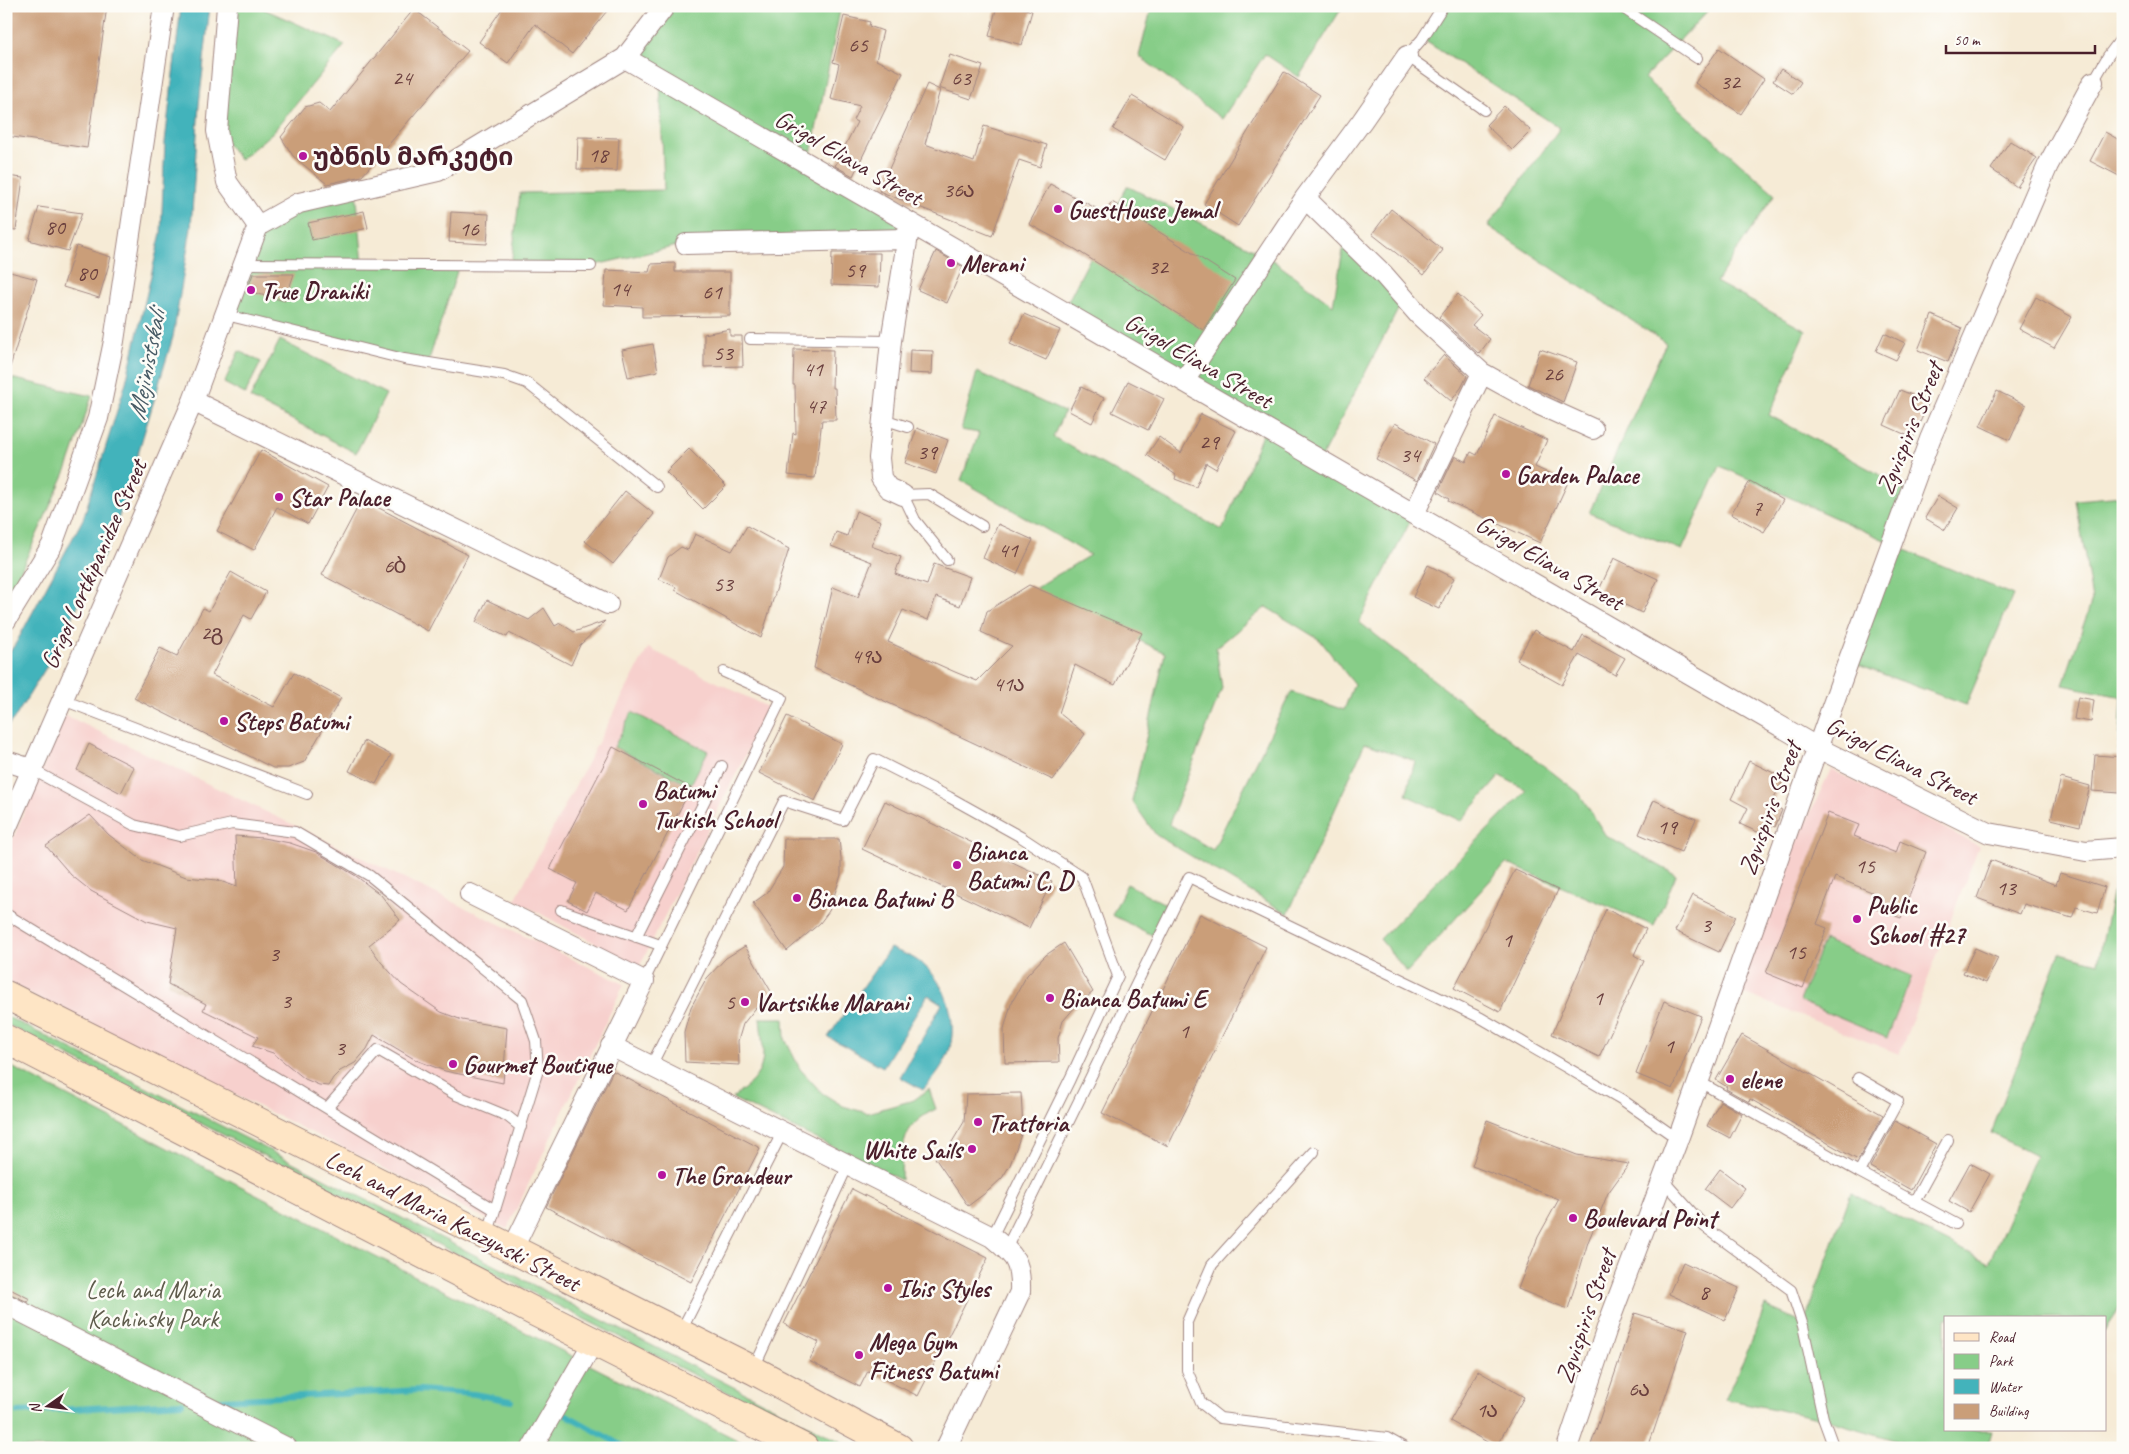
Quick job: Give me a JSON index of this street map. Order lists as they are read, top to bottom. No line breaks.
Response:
{"streets":{"main road":["Lech and Maria Kaczynski Street"],"street":["Grigol Eliava Street","Zgvispiris Street","Grigol Lortkipanidze Street"]},"crossings":[["Grigol Eliava Street","Zgvispiris Street"]],"water":["Mejinistskali"],"parks":["Lech and Maria Kachinsky Park"],"places":["უბნის მარკეტი","GuestHouse Jemal","Merani","True Draniki","Garden Palace","Star Palace","Steps Batumi","Batumi Turkish School","Bianca Batumi C, D","Bianca Batumi B","Public School #27","Bianca Batumi E","Vartsikhe Marani","Gourmet Boutique","elene","Trattoria","White Sails","The Grandeur","Boulevard Point","Ibis Styles","Mega Gym Fitness Batumi"],"house_numbers":["65","24","63","32","18","36ა","80","16","32","59","80","14","61","53","41","26","47","29","39","34","7","41","6ბ","53","2გ","49ა","41ა","19","15","13","3","1","15","3","1","3","5","1","1","3","8","6ა","1ა"],"legend":["Road","Park","Water","Building"],"scale_bar":"50 m","north":"left"}
